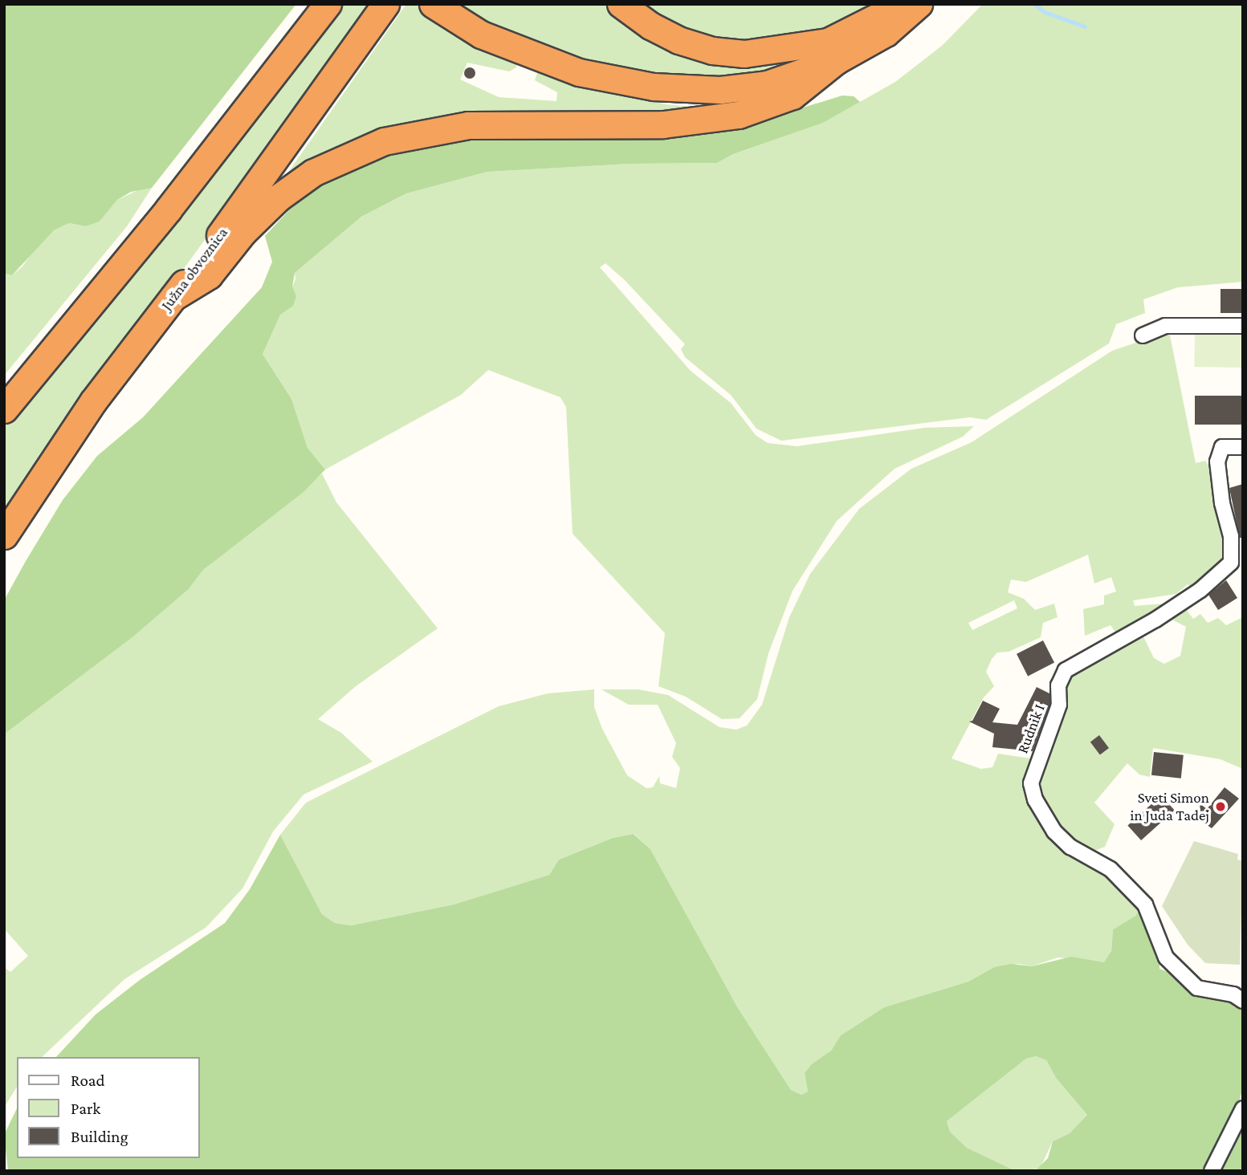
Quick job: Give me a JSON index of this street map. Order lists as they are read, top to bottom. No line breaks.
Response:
{"streets":{"highway":["Južna obvoznica"],"street":["Rudnik I"]},"places":["Sveti Simon in Juda Tadej"],"legend":["Road","Park","Building"]}
